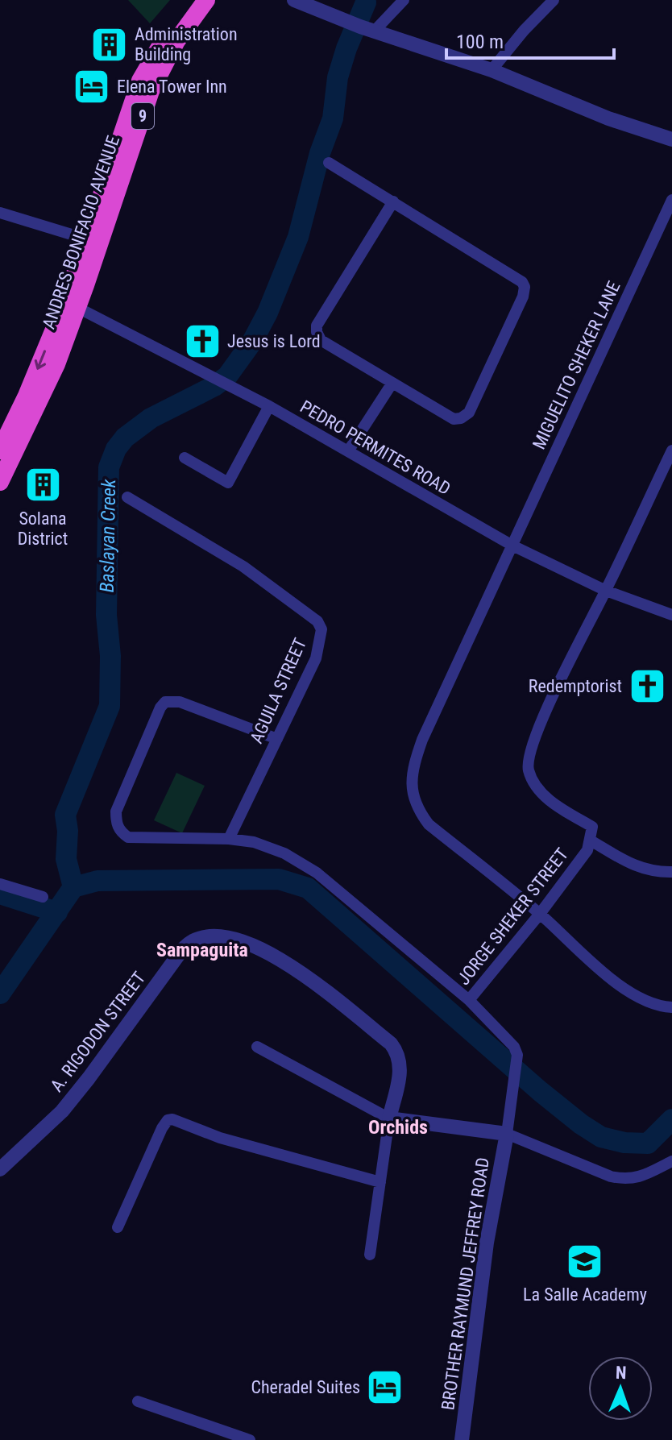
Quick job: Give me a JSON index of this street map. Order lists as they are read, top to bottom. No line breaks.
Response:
{"streets":{"highway":["9","ANDRES BONIFACIO AVENUE"],"street":["MIGUELITO SHEKER LANE","PEDRO PERMITES ROAD","AGUILA STREET","JORGE SHEKER STREET","A. RIGODON STREET","BROTHER RAYMUND JEFFREY ROAD"]},"crossings":[["ANDRES BONIFACIO AVENUE","PEDRO PERMITES ROAD"],["MIGUELITO SHEKER LANE","PEDRO PERMITES ROAD"],["MIGUELITO SHEKER LANE","JORGE SHEKER STREET"],["PEDRO PERMITES ROAD","JORGE SHEKER STREET"],["JORGE SHEKER STREET","BROTHER RAYMUND JEFFREY ROAD"]],"districts":["Sampaguita","Orchids"],"water":["Baslayan Creek"],"places":{"building":["Administration Building","Solana District"],"hotel":["Elena Tower Inn","Cheradel Suites"],"church":["Jesus is Lord","Redemptorist"],"school or university":["La Salle Academy"]},"scale_bar":"100 m","north":"top"}
